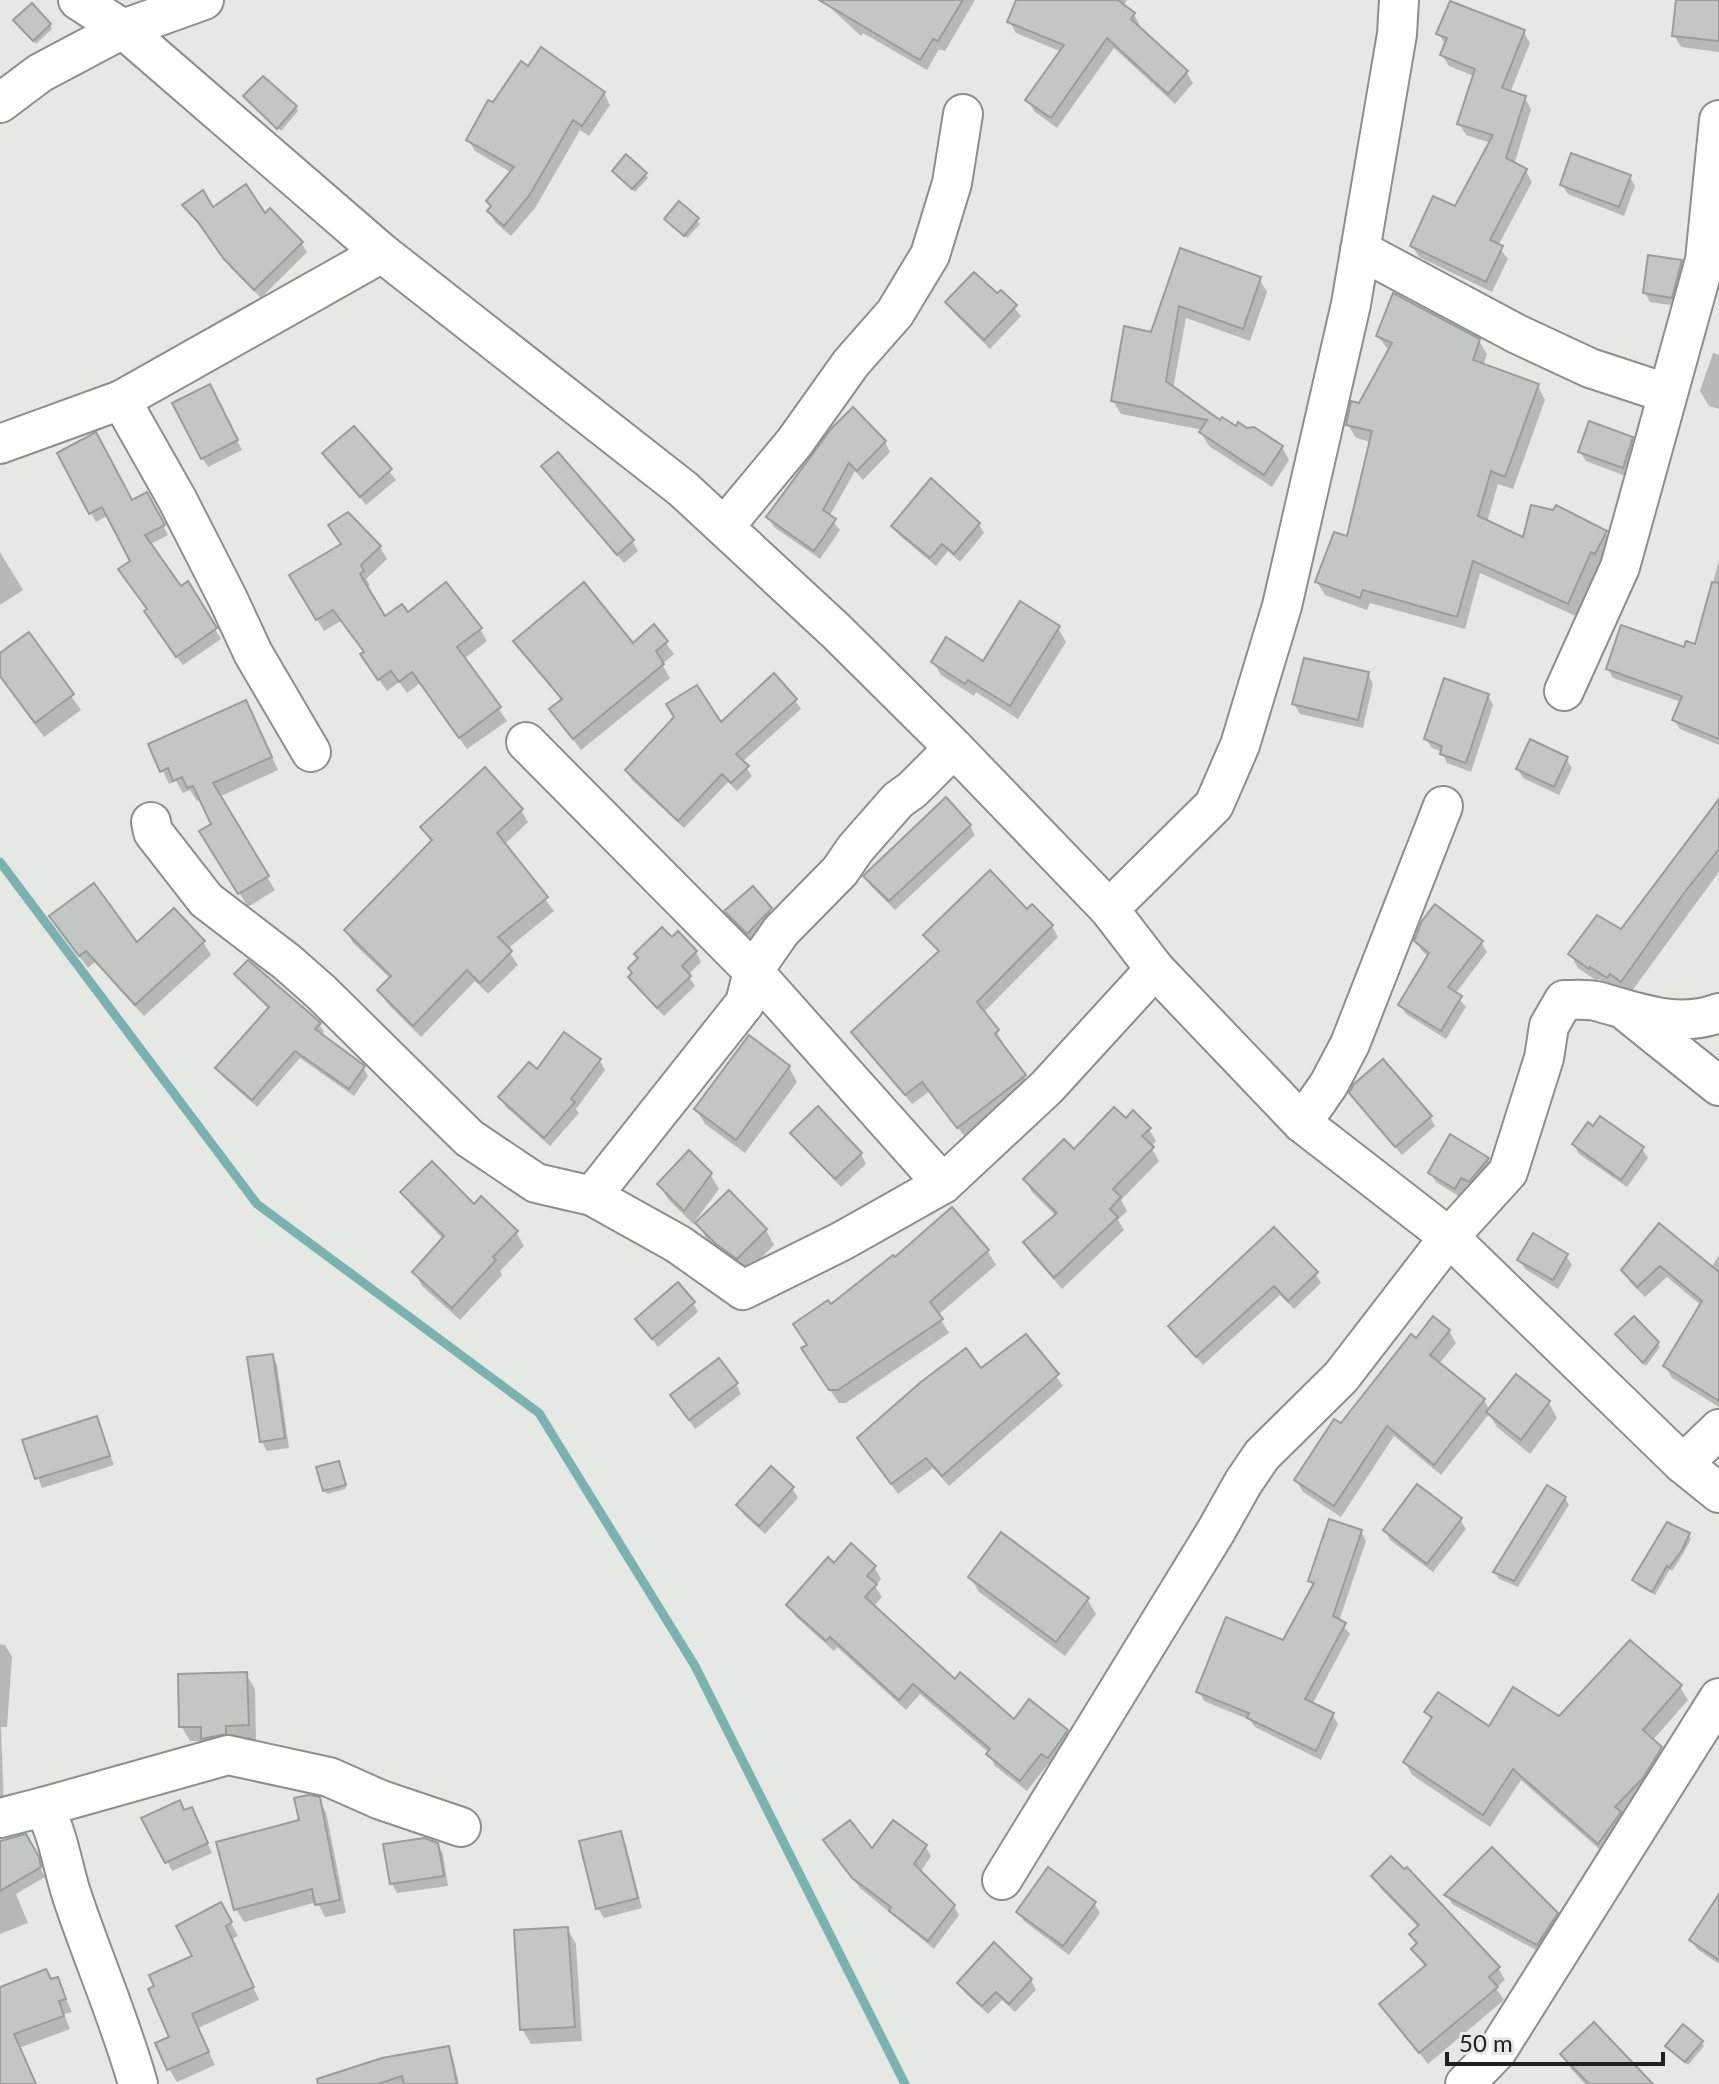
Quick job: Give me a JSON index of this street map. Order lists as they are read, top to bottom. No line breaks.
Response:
{"scale_bar":"50 m"}
